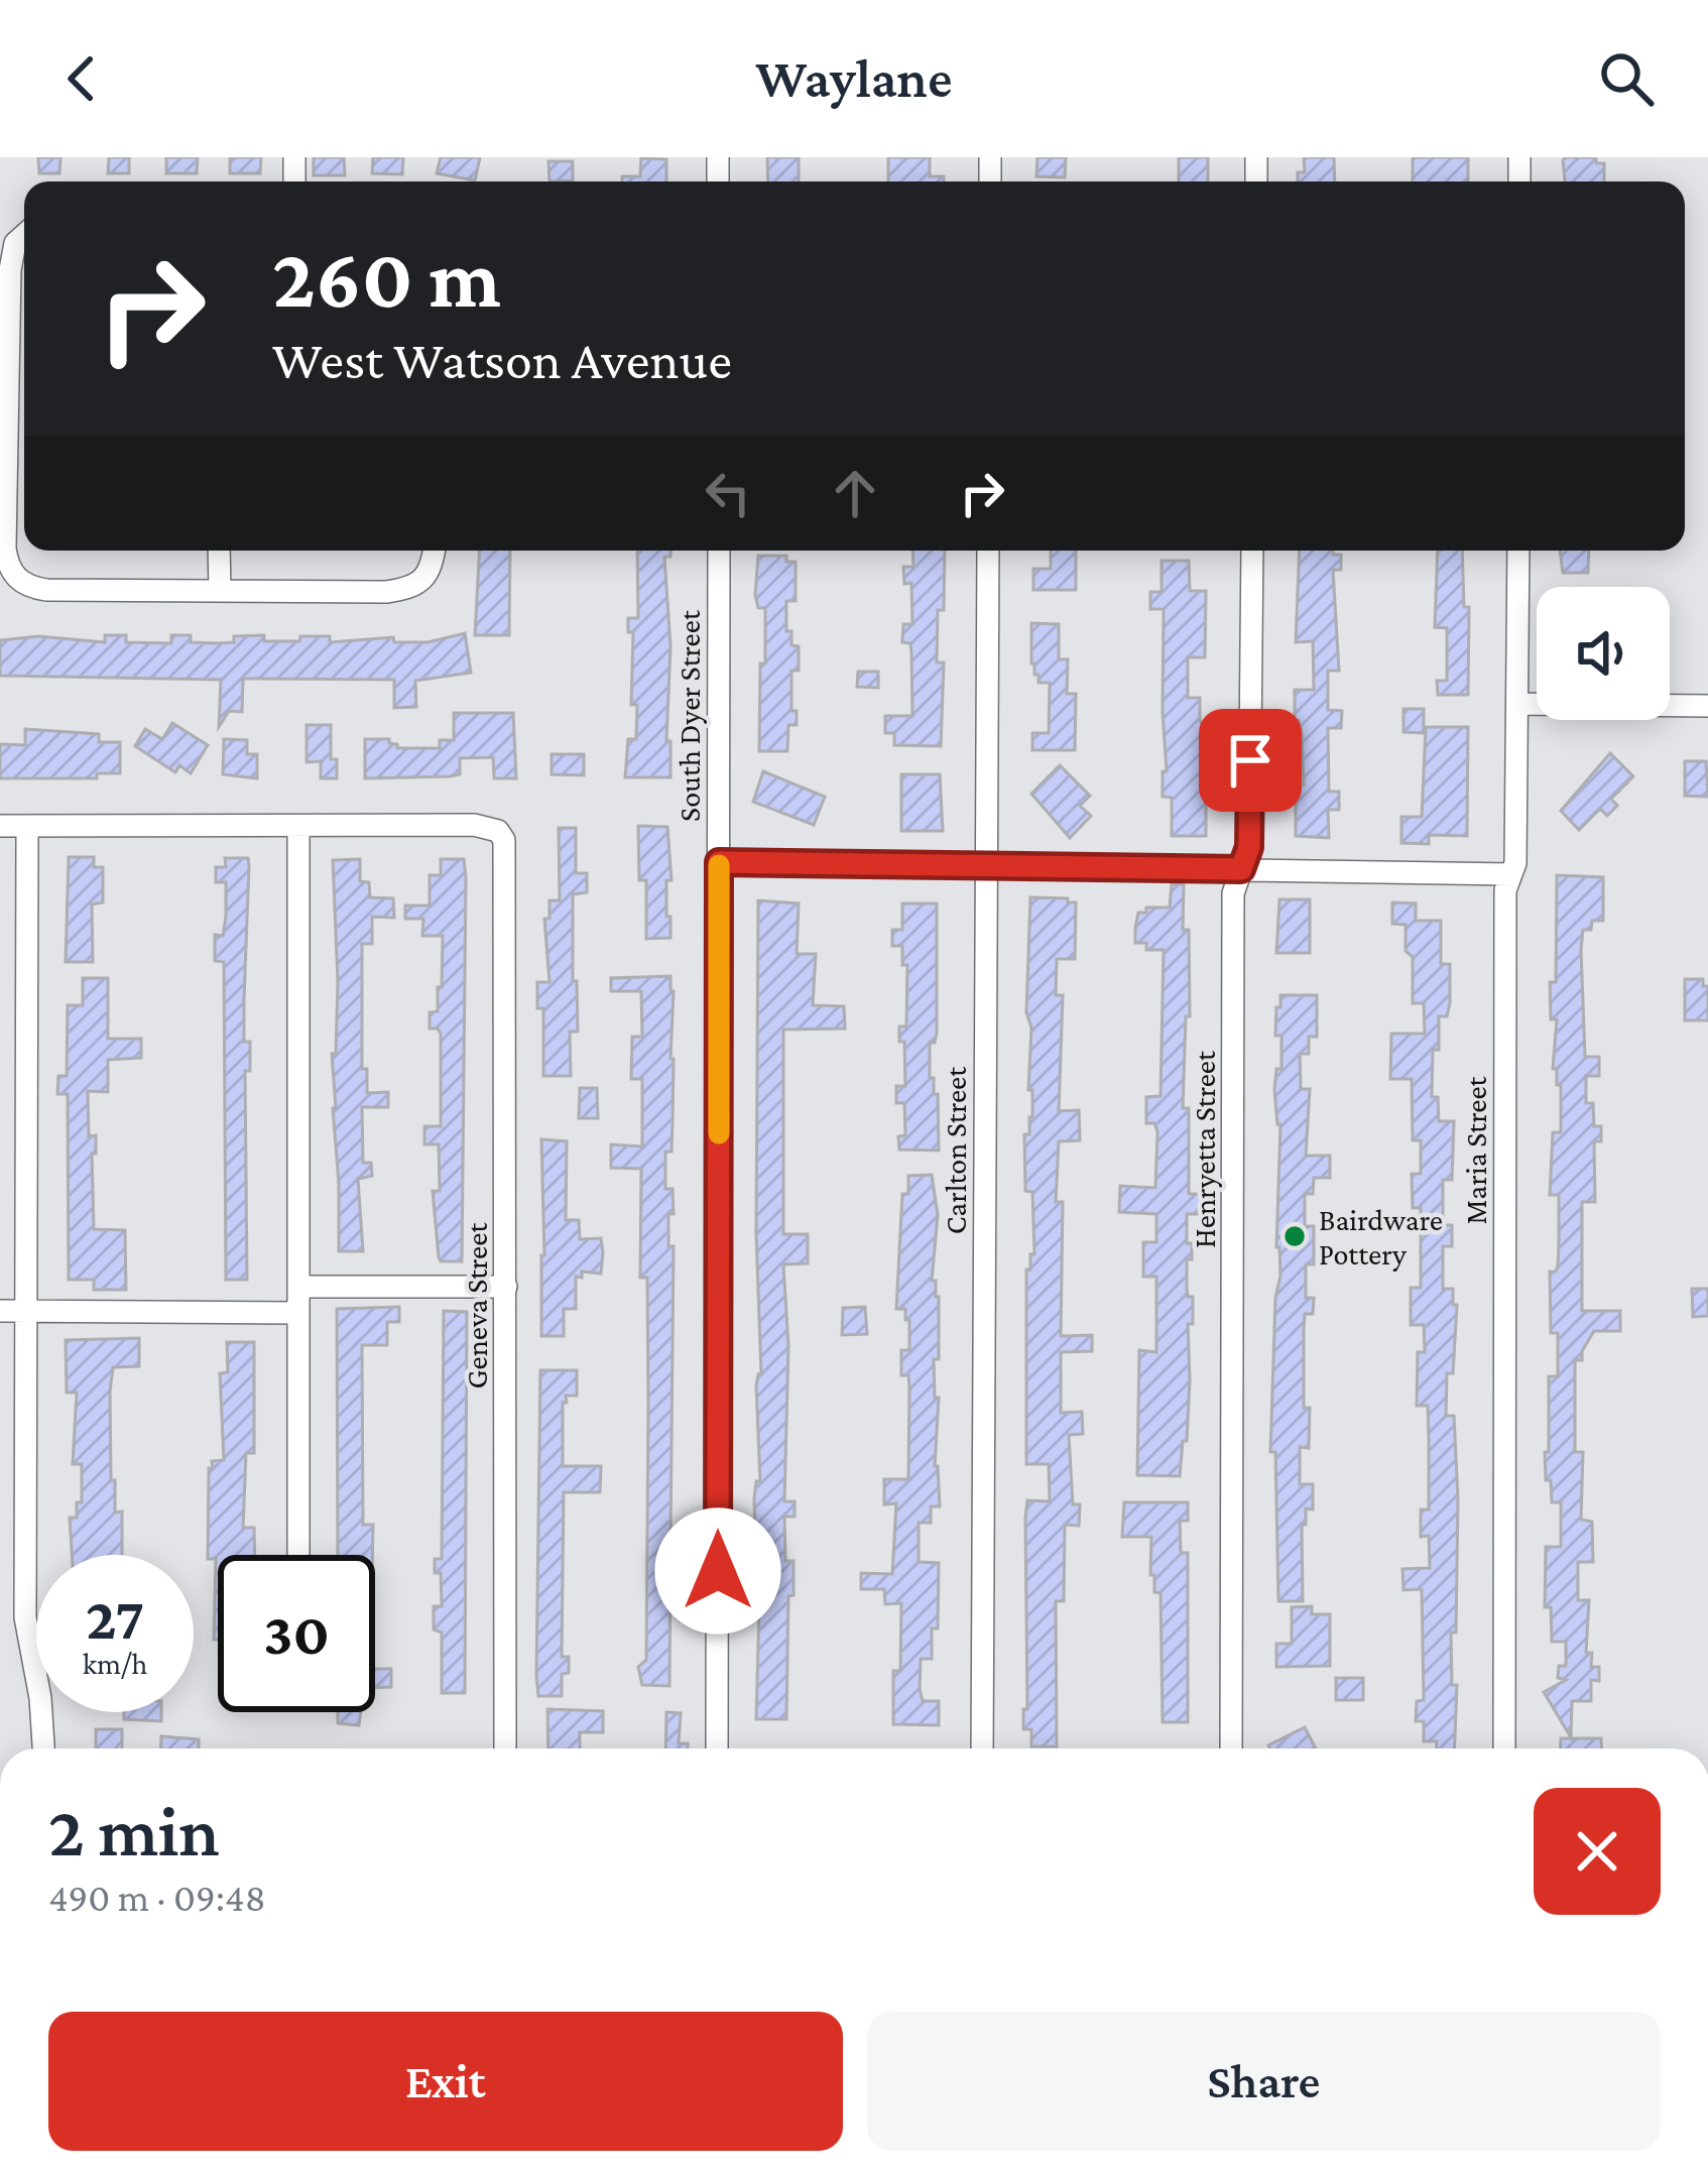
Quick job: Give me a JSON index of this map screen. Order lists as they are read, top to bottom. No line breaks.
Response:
{"streets":{"street":["South Dyer Street","Henryetta Street","Carlton Street","Maria Street","Geneva Street"]},"places":["Bairdware Pottery"],"page":{"header":"Waylane","turn":["260 m","West Watson Avenue"],"speed":"27 km/h","limit":"30","heading":["2 min","490 m · 09:48"],"buttons":["Exit","Share"]}}
